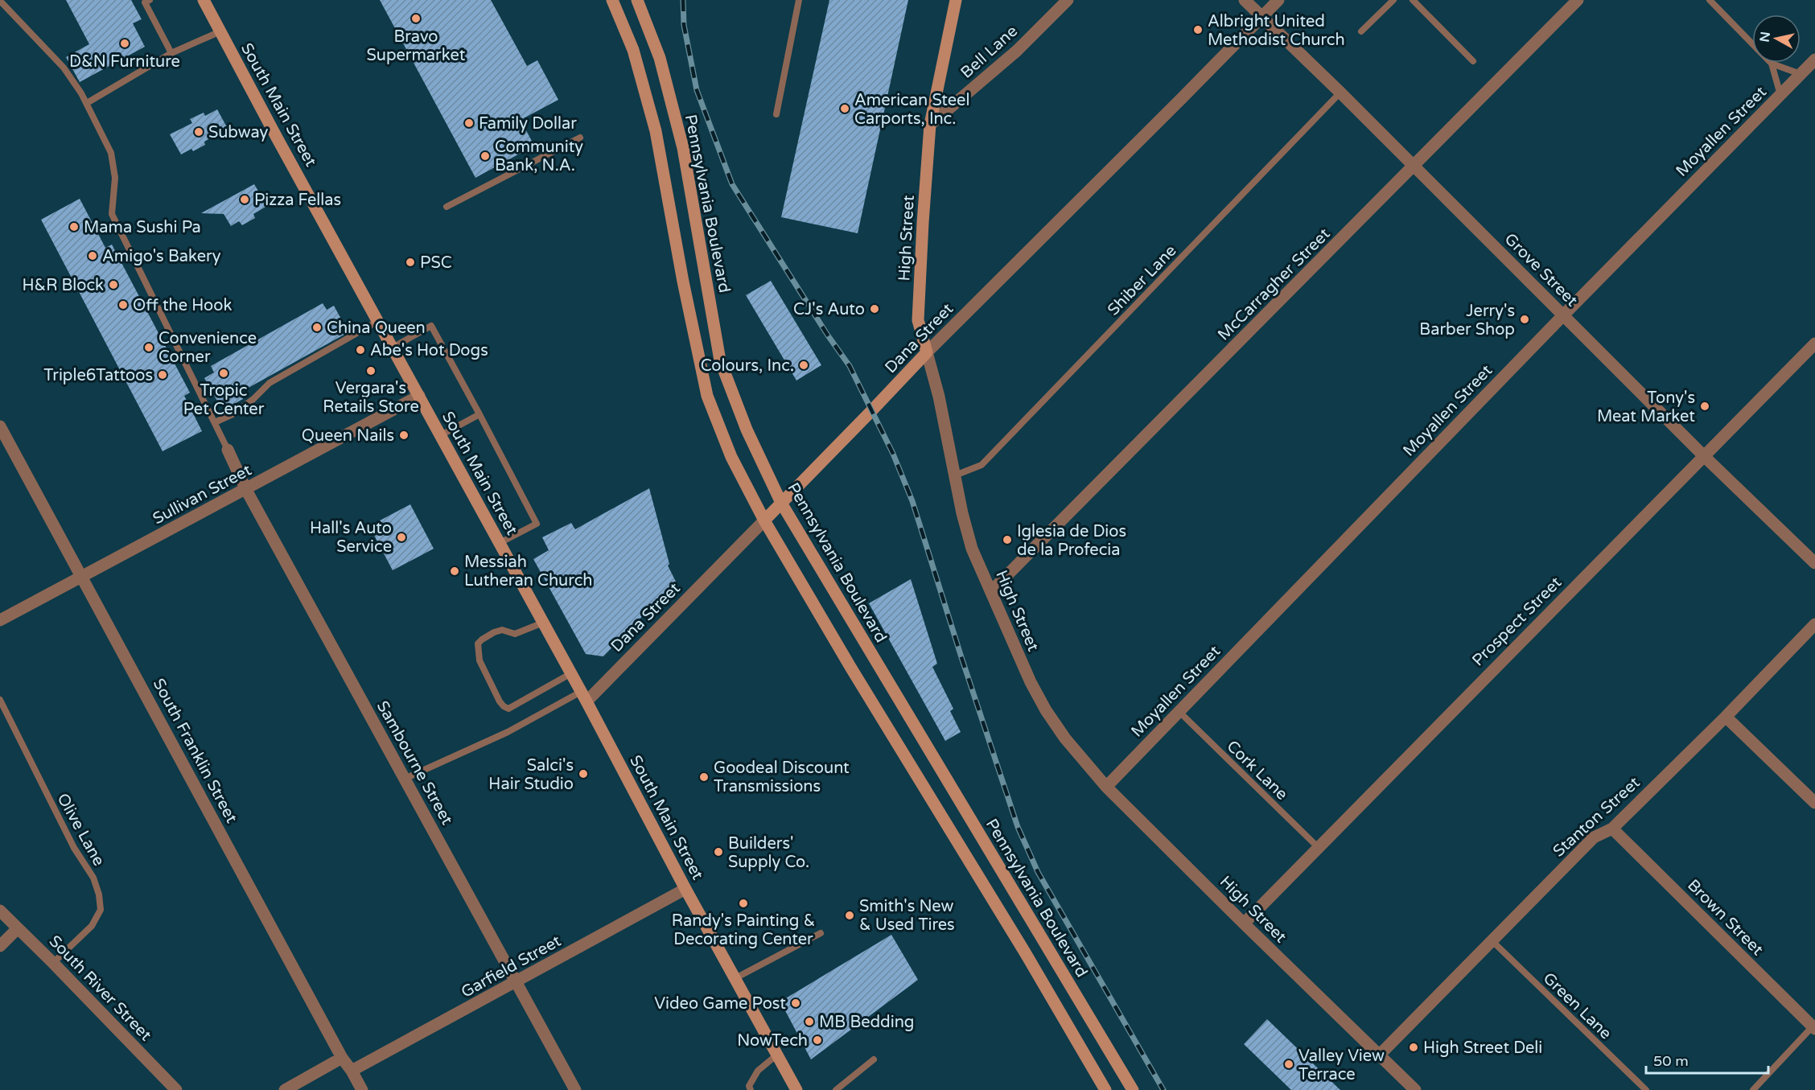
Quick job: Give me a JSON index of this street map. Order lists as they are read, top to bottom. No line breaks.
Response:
{"streets":{"main road":["South Main Street","Pennsylvania Boulevard","High Street","Dana Street"],"street":["Bell Lane","Moyallen Street","Grove Street","McCarragher Street","Sullivan Street","Prospect Street","South Franklin Street","Sambourne Street","Stanton Street","Brown Street","Garfield Street","South River Street"],"lane":["Shiber Lane","Cork Lane","Olive Lane","Green Lane"]},"crossings":[["Bell Lane","High Street"],["South Main Street","Dana Street"],["South Main Street","Sullivan Street"],["South Main Street","Garfield Street"],["Moyallen Street","High Street"],["Moyallen Street","Grove Street"],["Moyallen Street","Cork Lane"],["Pennsylvania Boulevard","Dana Street"],["High Street","Shiber Lane"],["High Street","McCarragher Street"],["High Street","Dana Street"],["High Street","Prospect Street"],["High Street","Stanton Street"],["Grove Street","Shiber Lane"],["Grove Street","McCarragher Street"],["Grove Street","Dana Street"],["Grove Street","Prospect Street"],["Sullivan Street","South Franklin Street"],["Sullivan Street","Sambourne Street"],["Prospect Street","Cork Lane"],["South Franklin Street","Garfield Street"],["Sambourne Street","Garfield Street"],["Stanton Street","Brown Street"],["Stanton Street","Green Lane"],["Olive Lane","South River Street"]],"places":["Bravo Supermarket","Albright United Methodist Church","D&N Furniture","American Steel Carports, Inc.","Family Dollar","Subway","Community Bank, N.A.","Pizza Fellas","Mama Sushi Pa","Amigo's Bakery","PSC","H&R Block","Off the Hook","CJ's Auto","Jerry's Barber Shop","China Queen","Convenience Corner","Abe's Hot Dogs","Colours, Inc.","Vergara's Retails Store","Tropic Pet Center","Triple6Tattoos","Tony's Meat Market","Queen Nails","Hall's Auto Service","Iglesia de Dios de la Profecia","Messiah Lutheran Church","Salci's Hair Studio","Goodeal Discount Transmissions","Builders' Supply Co.","Randy's Painting & Decorating Center","Smith's New & Used Tires","Video Game Post","MB Bedding","NowTech","High Street Deli","Valley View Terrace"],"scale_bar":"50 m","north":"left"}
